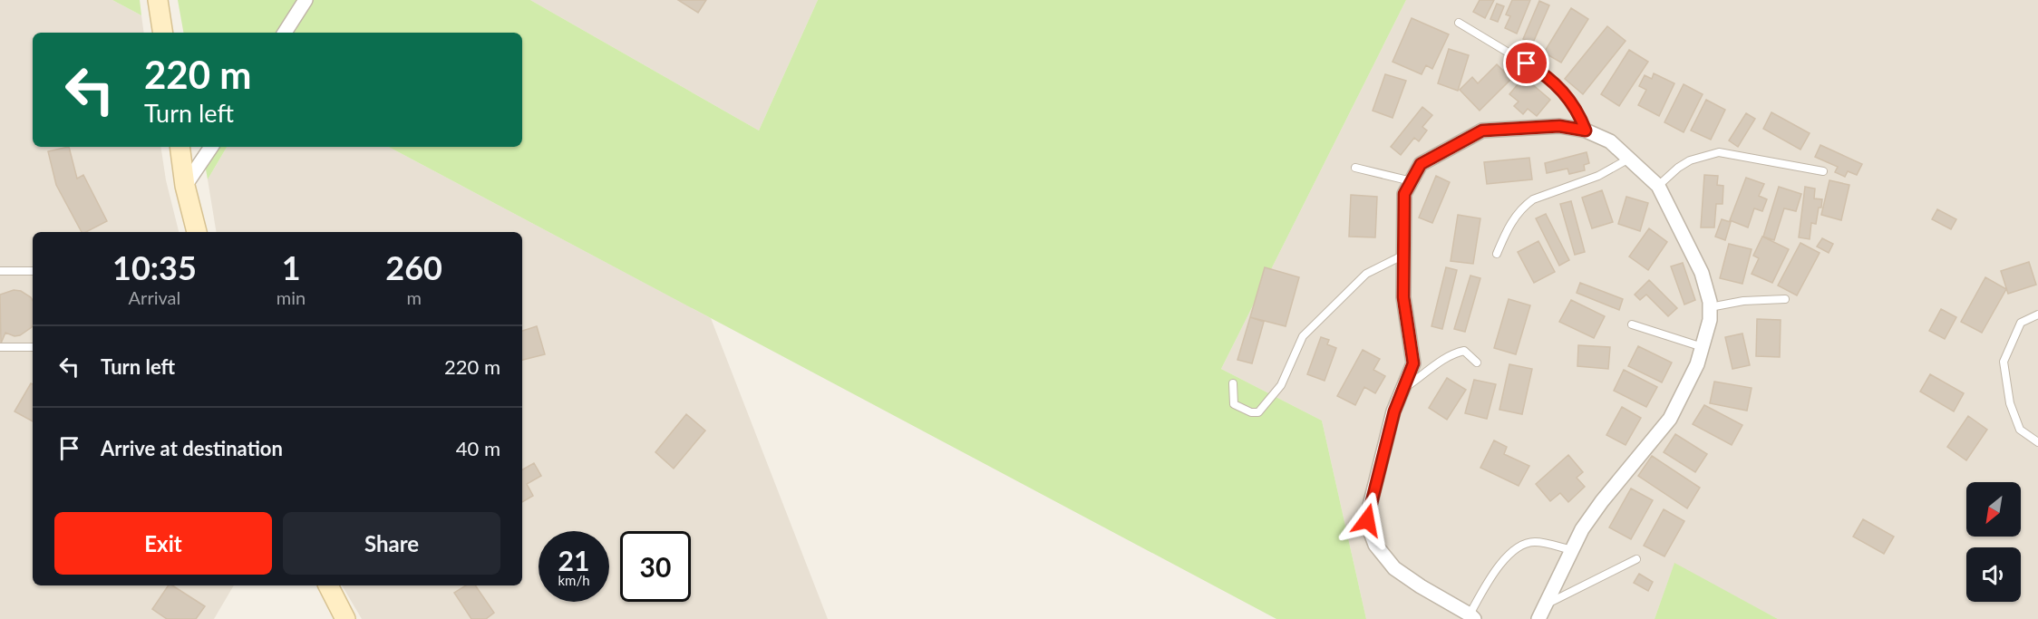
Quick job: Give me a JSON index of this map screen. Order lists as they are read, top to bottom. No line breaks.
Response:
{"north":"bottom left","page":{"turn":["220 m","Turn left"],"eta":["10:35","Arrival","1","min","260","m"],"list":[{"name":"Turn left","value":"220 m"},{"name":"Arrive at destination","value":"40 m"}],"buttons":["Exit","Share"],"speed":"21 km/h","limit":"30"}}
